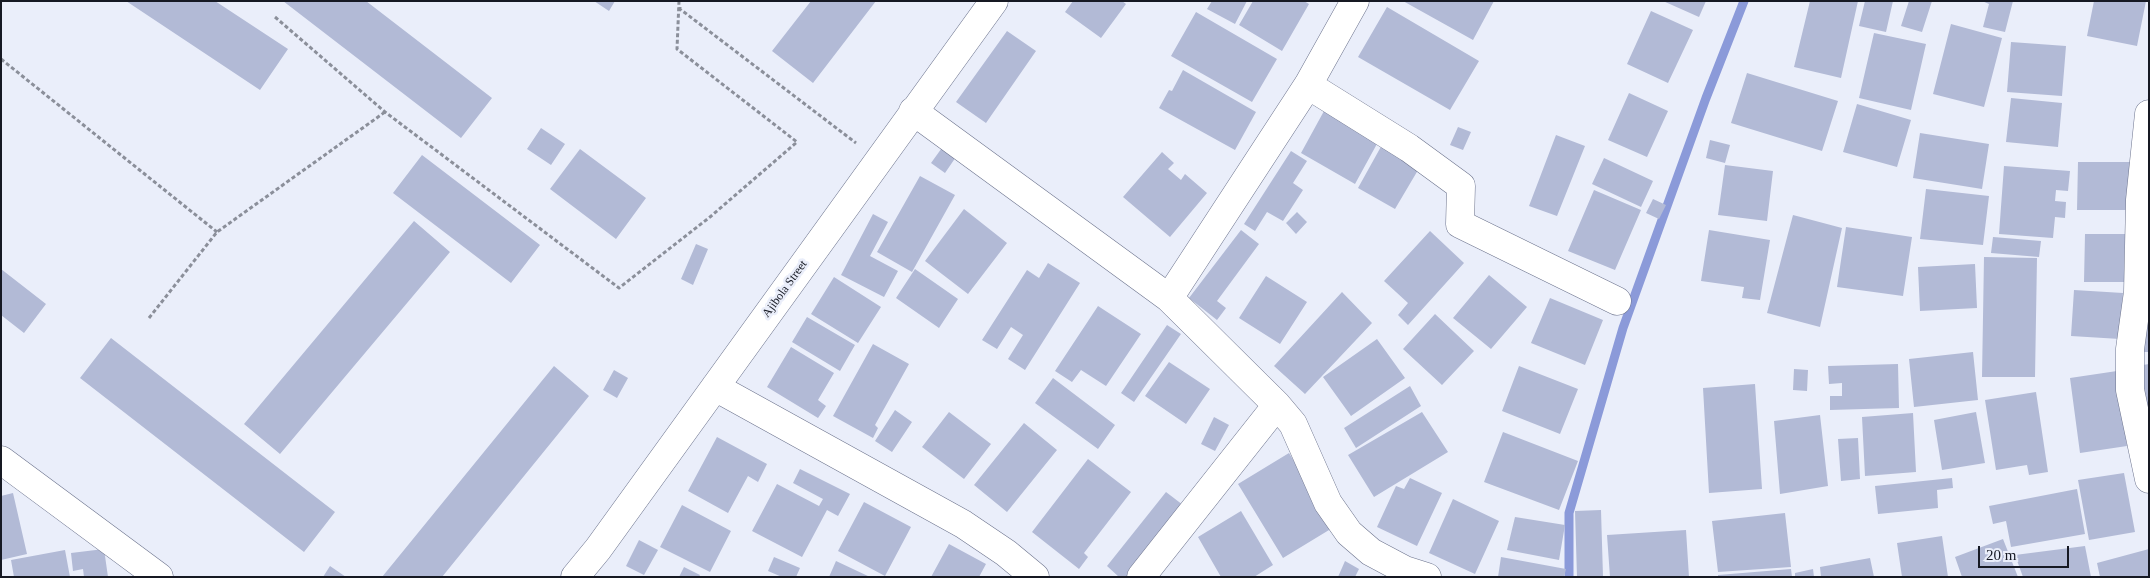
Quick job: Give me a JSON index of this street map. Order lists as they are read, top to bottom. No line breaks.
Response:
{"streets":{"street":["Ajibola Street"]},"scale_bar":"20 m"}
